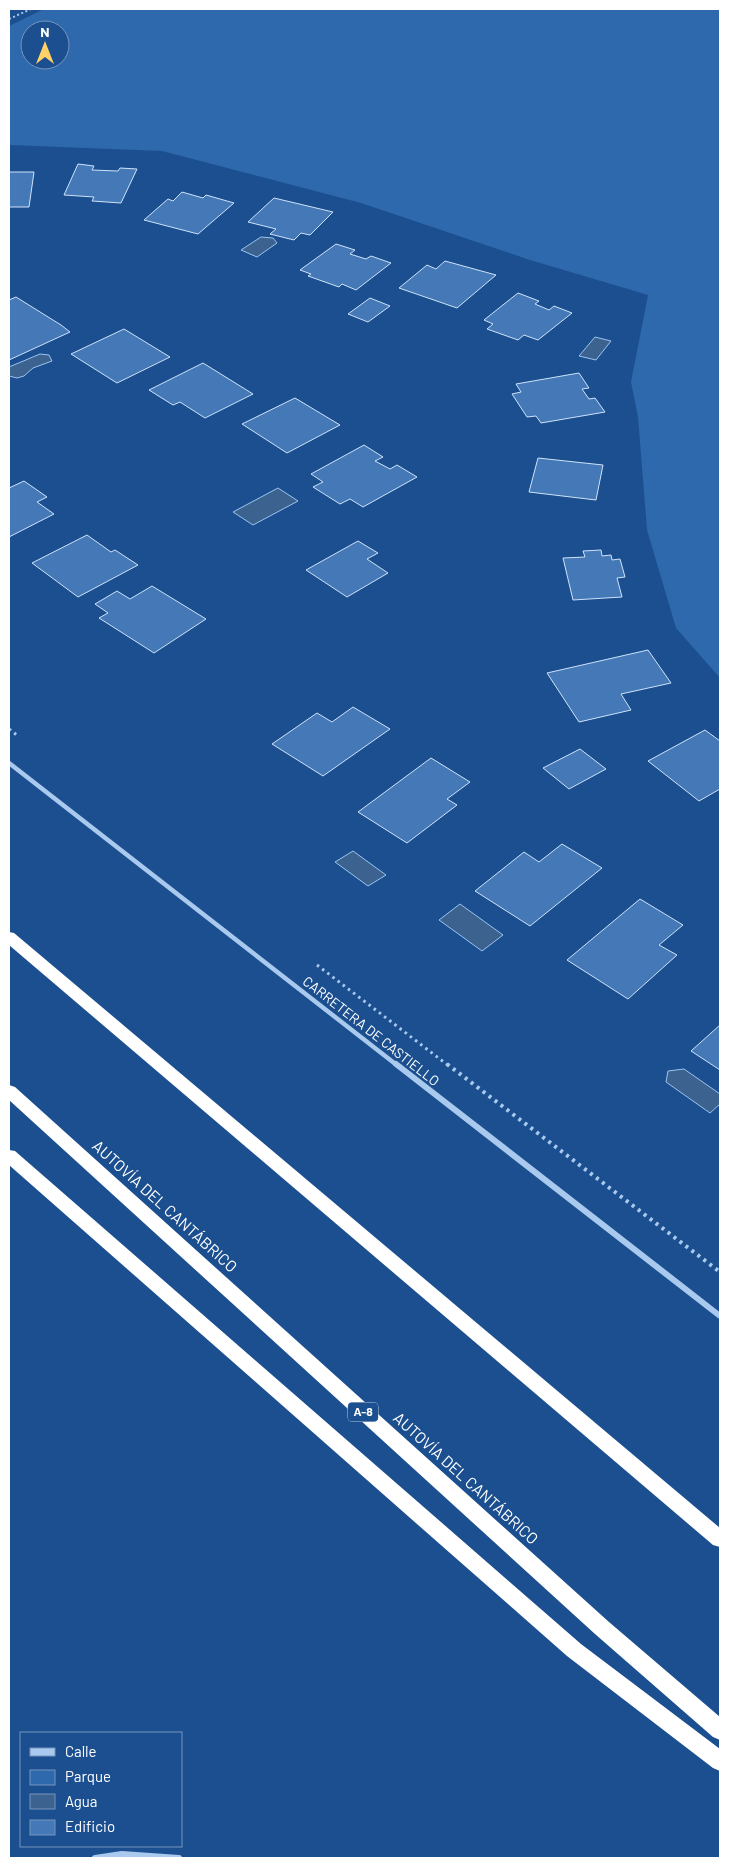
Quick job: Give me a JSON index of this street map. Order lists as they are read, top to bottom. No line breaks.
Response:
{"streets":{"highway":["AUTOVÍA DEL CANTÁBRICO","A-8"],"street":["CARRETERA DE CASTIELLO"]},"legend":["Calle","Parque","Agua","Edificio"],"north":"top"}
